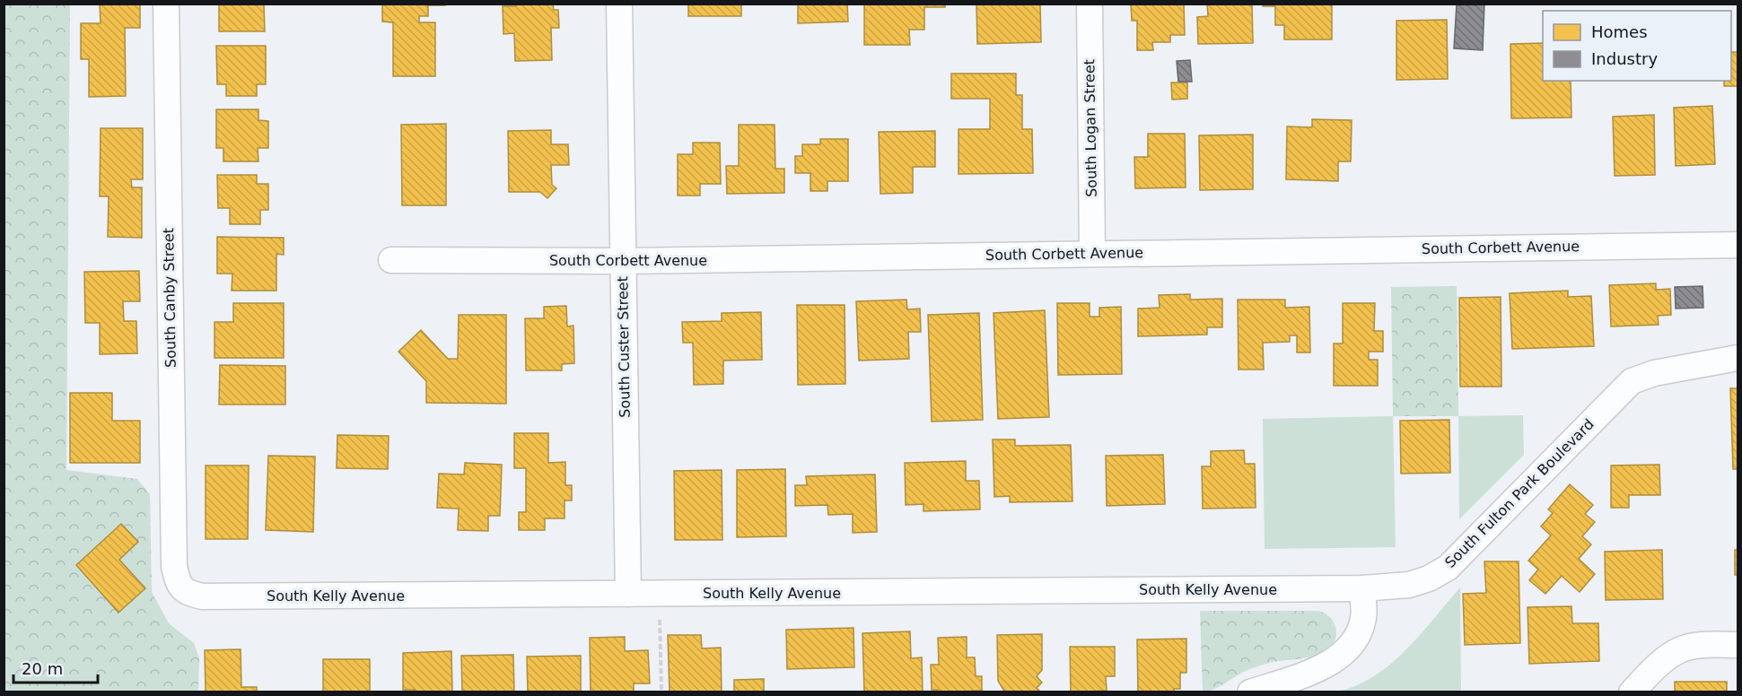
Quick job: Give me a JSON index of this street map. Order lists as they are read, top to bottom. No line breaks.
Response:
{"streets":{"street":["South Logan Street","South Corbett Avenue","South Canby Street","South Custer Street","South Fulton Park Boulevard","South Kelly Avenue"]},"crossings":[["South Logan Street","South Corbett Avenue"],["South Corbett Avenue","South Custer Street"],["South Canby Street","South Kelly Avenue"],["South Custer Street","South Kelly Avenue"],["South Fulton Park Boulevard","South Kelly Avenue"]],"legend":["Homes","Industry"],"scale_bar":"20 m"}
